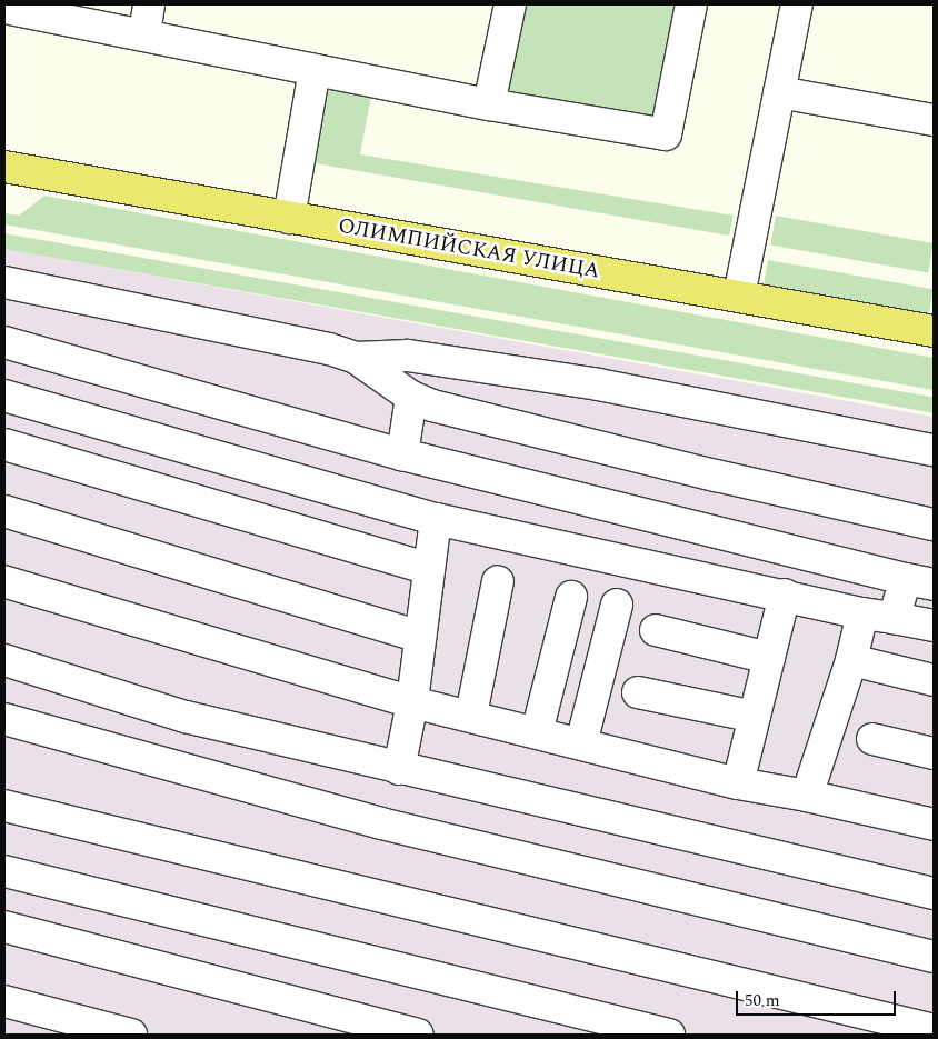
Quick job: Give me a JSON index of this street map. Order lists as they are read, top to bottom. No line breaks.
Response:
{"streets":{"main road":["ОЛИМПИЙСКАЯ УЛИЦА"]},"scale_bar":"50 m"}
